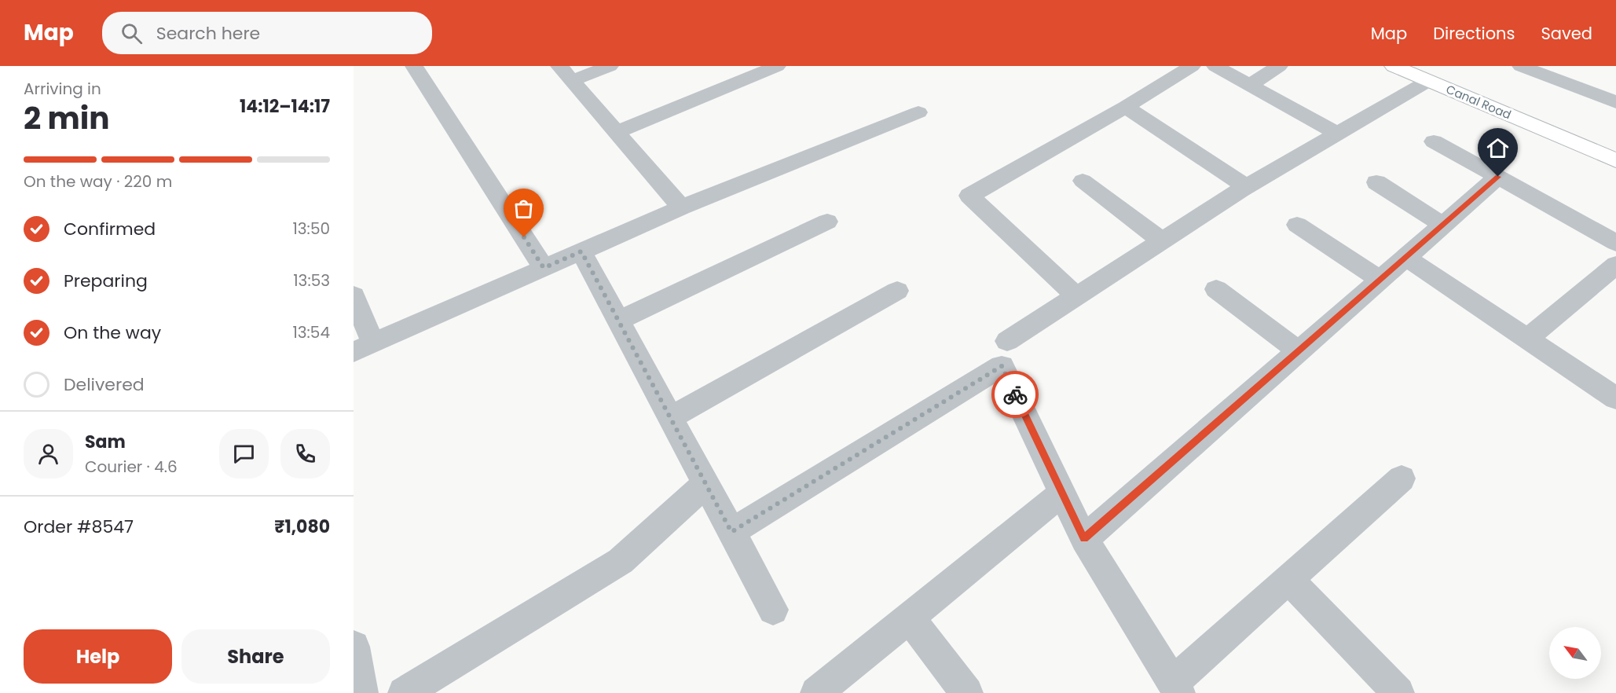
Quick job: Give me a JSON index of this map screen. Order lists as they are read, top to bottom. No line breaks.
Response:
{"streets":{"street":["Canal Road"]},"north":"top left","page":{"header":"Map","search":"Search here","nav":["Map","Directions","Saved"],"heading":["2 min","Arriving in","14:12–14:17"],"panel":["Sam","Courier · 4.6","Order #8547","₹1,080"],"bar":"On the way · 220 m","list":[["Confirmed","13:50"],["Preparing","13:53"],["On the way","13:54"],"Delivered"],"buttons":["Help","Share"]}}
